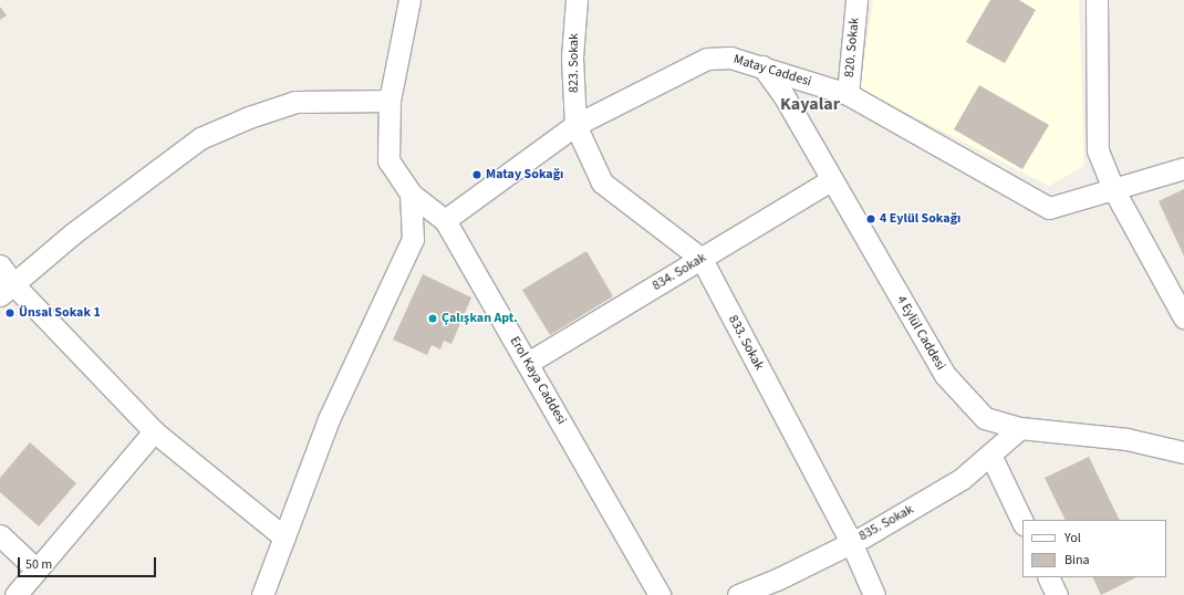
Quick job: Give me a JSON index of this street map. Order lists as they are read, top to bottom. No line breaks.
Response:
{"streets":{"street":["820. Sokak","823. Sokak","Matay Caddesi","834. Sokak","4 Eylül Caddesi","833. Sokak","Erol Kaya Caddesi","835. Sokak"]},"crossings":[["820. Sokak","Matay Caddesi"],["823. Sokak","Matay Caddesi"],["823. Sokak","833. Sokak"],["Matay Caddesi","4 Eylül Caddesi"],["Matay Caddesi","833. Sokak"],["Matay Caddesi","Erol Kaya Caddesi"],["834. Sokak","4 Eylül Caddesi"],["834. Sokak","833. Sokak"],["834. Sokak","Erol Kaya Caddesi"],["4 Eylül Caddesi","835. Sokak"],["833. Sokak","835. Sokak"]],"districts":["Kayalar"],"places":["Matay Sokağı","4 Eylül Sokağı","Ünsal Sokak 1","Çalışkan Apt."],"legend":["Yol","Bina"],"scale_bar":"50 m"}
